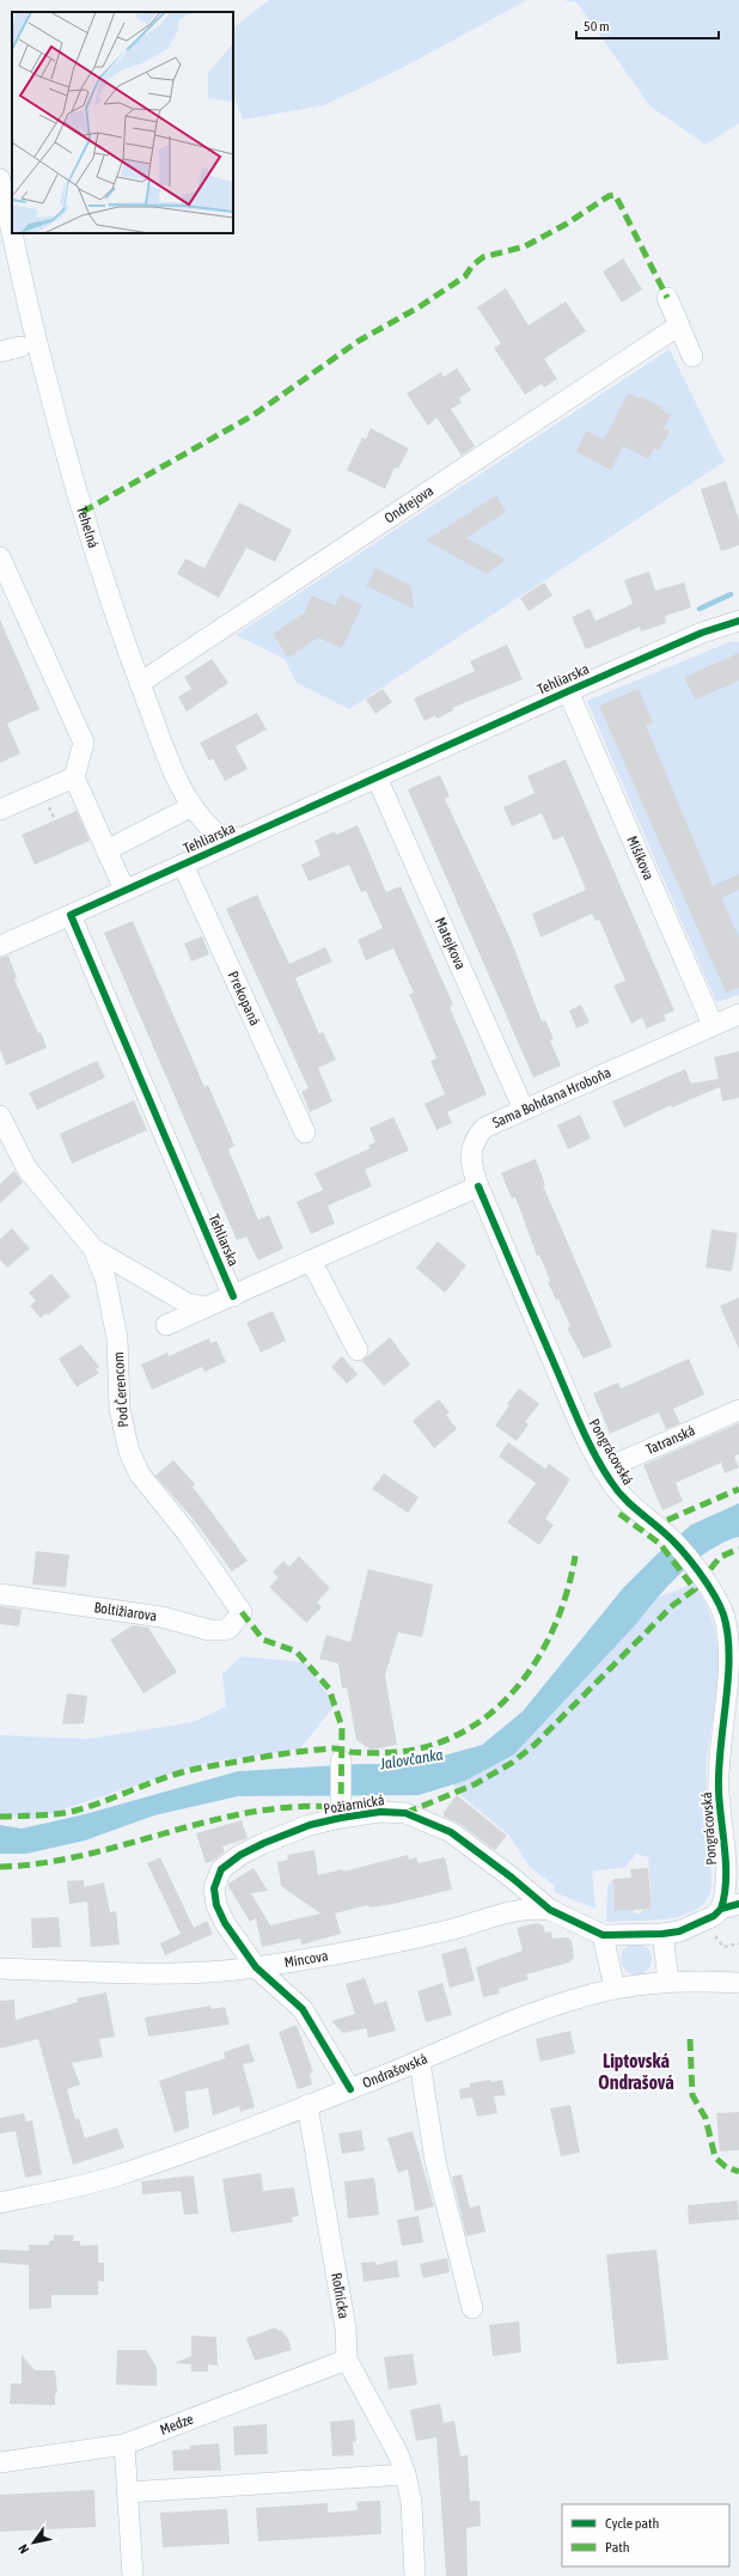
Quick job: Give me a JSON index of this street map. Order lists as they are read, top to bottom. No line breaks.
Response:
{"streets":{"street":["Ondrejova","Tehelná","Tehliarska","Mišíkova","Matejkova","Prekopaná","Sama Bohdana Hroboňa","Pod Čerencom","Tatranská","Pongrácovská","Boltižiarova","Požiarnická","Mincova","Ondrašovská","Roľnícka","Medze"]},"crossings":[["Ondrejova","Tehelná"],["Tehelná","Tehliarska"],["Tehliarska","Mišíkova"],["Tehliarska","Matejkova"],["Tehliarska","Prekopaná"],["Mišíkova","Sama Bohdana Hroboňa"],["Matejkova","Sama Bohdana Hroboňa"],["Sama Bohdana Hroboňa","Pongrácovská"],["Pod Čerencom","Boltižiarova"],["Tatranská","Pongrácovská"],["Pongrácovská","Požiarnická"],["Požiarnická","Mincova"],["Požiarnická","Ondrašovská"],["Ondrašovská","Roľnícka"],["Roľnícka","Medze"]],"districts":["Liptovská Ondrašová"],"water":["Jalovčanka"],"legend":["Cycle path","Path"],"scale_bar":"50 m","north":"bottom left"}
